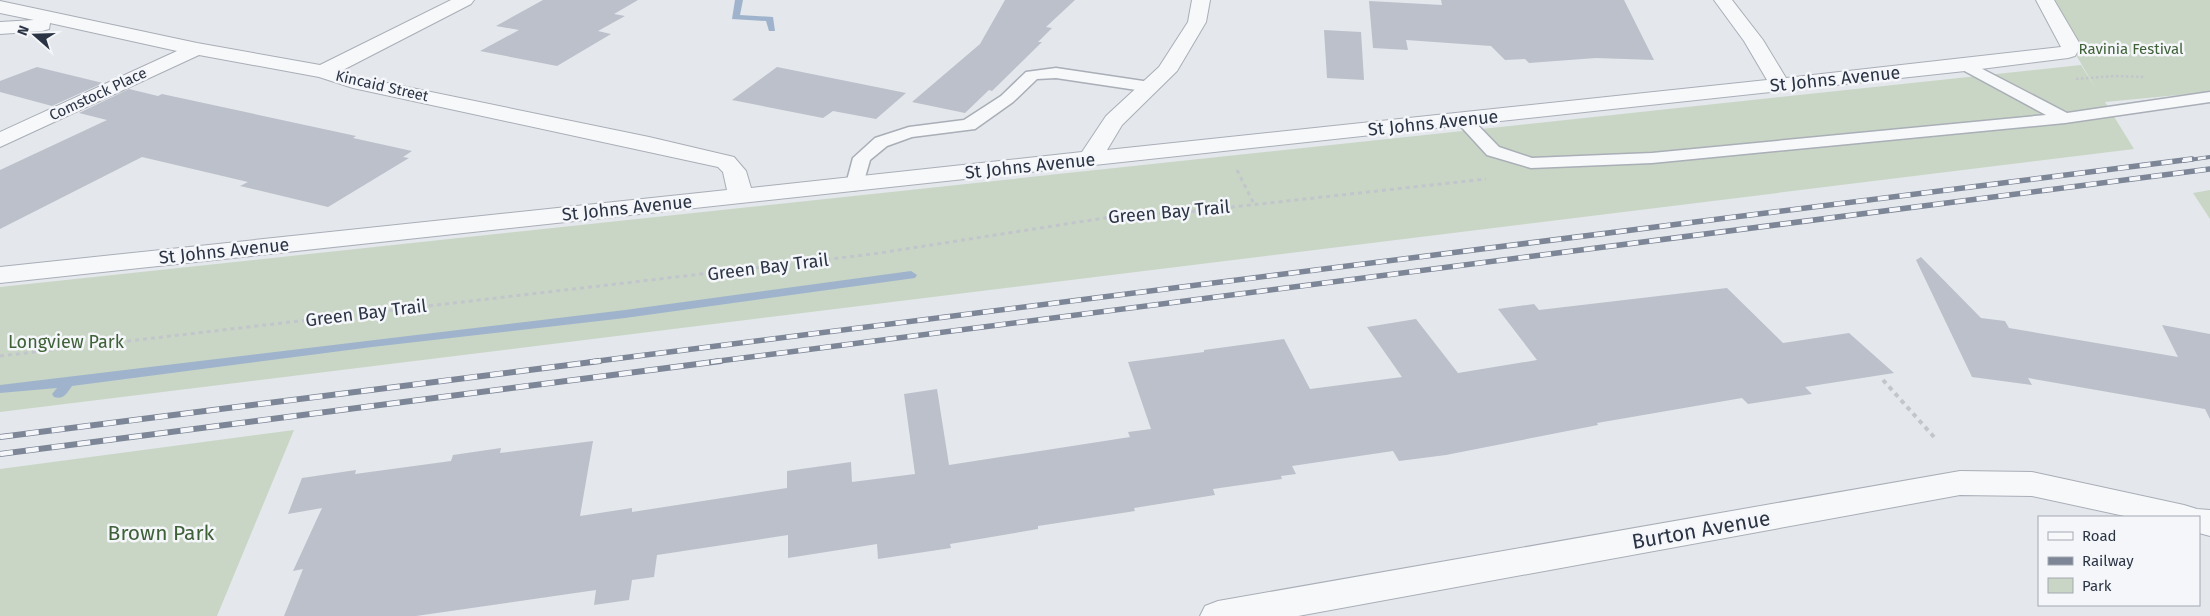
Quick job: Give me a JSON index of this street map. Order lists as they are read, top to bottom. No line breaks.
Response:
{"streets":{"street":["St Johns Avenue","Kincaid Street","Comstock Place","Burton Avenue"],"path":["Green Bay Trail"]},"crossings":[["St Johns Avenue","Kincaid Street"],["Kincaid Street","Comstock Place"]],"parks":["Ravinia Festival","Longview Park","Brown Park"],"legend":["Road","Railway","Park"],"north":"left"}
